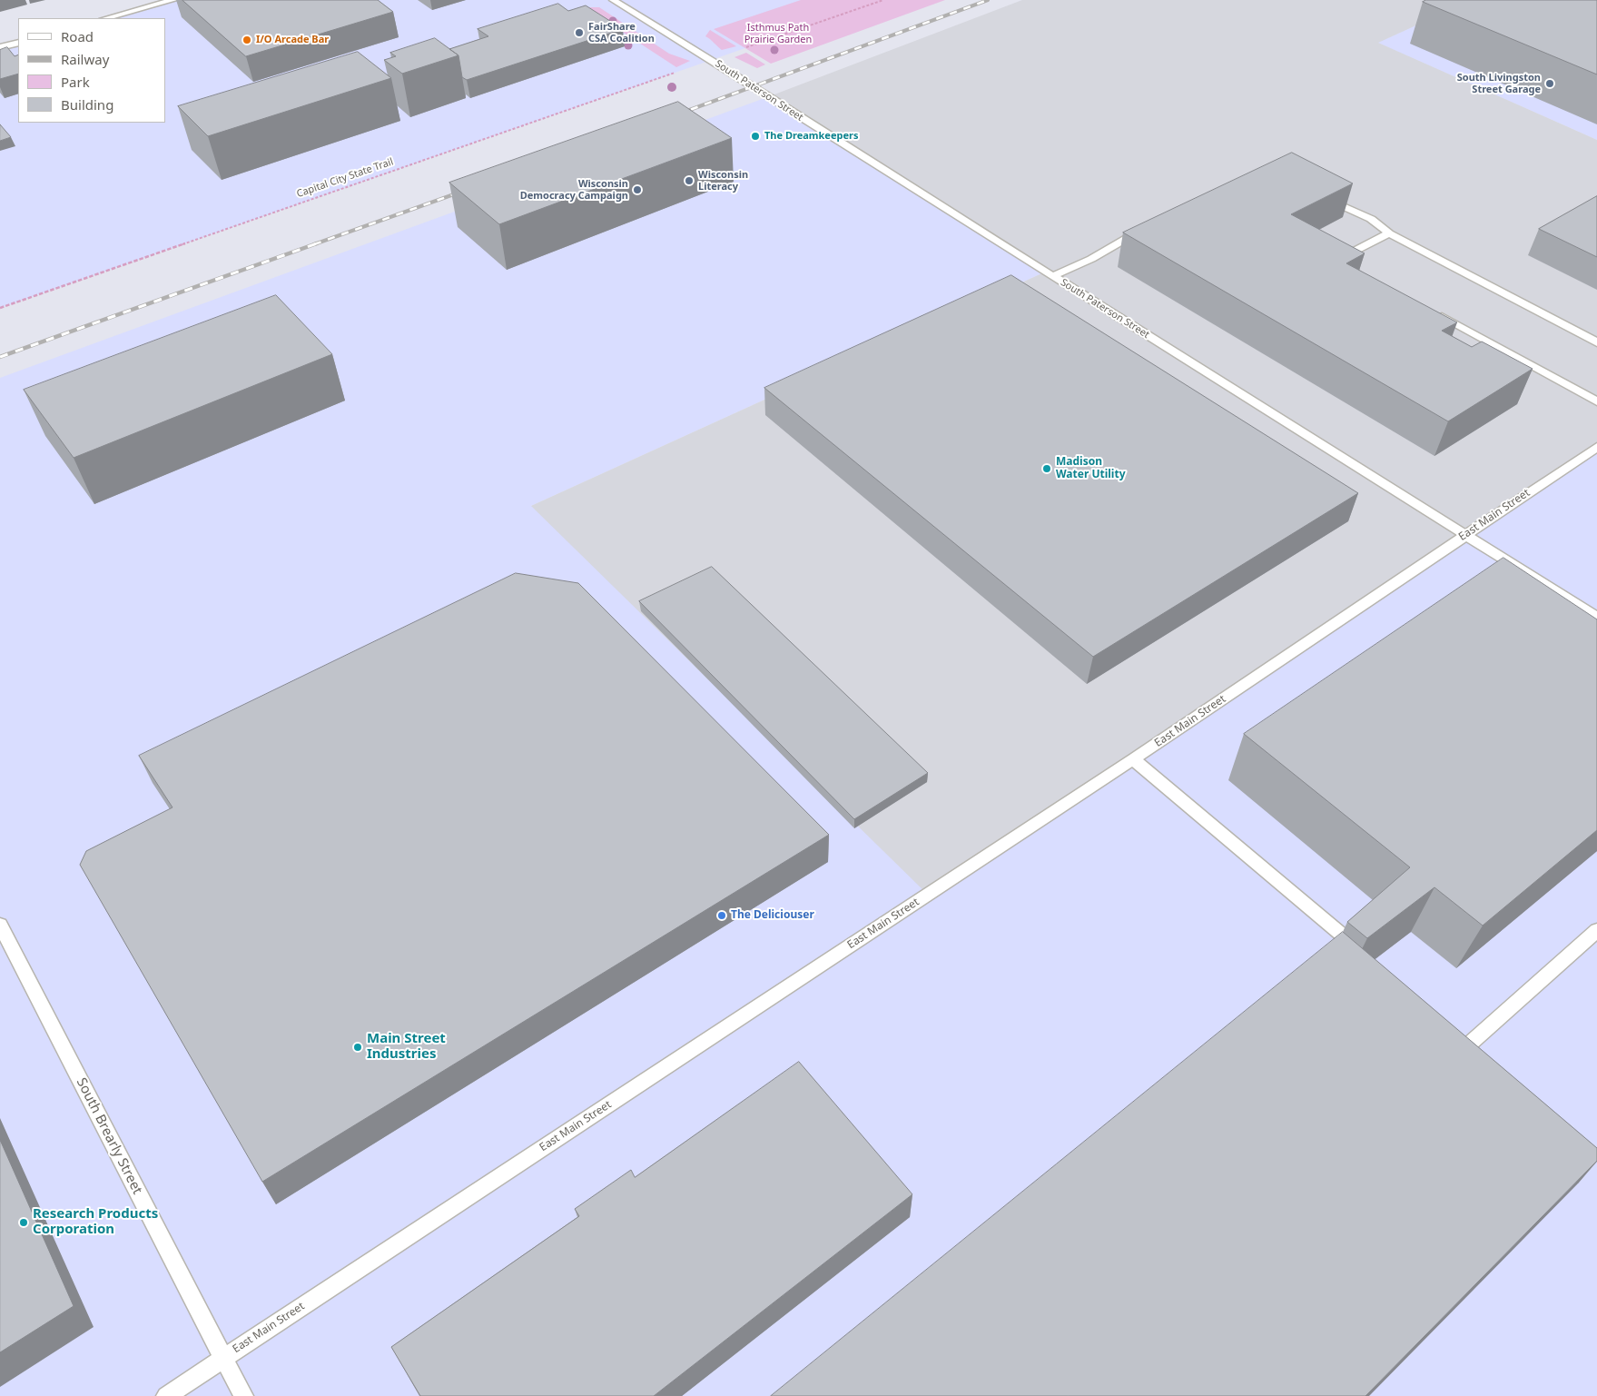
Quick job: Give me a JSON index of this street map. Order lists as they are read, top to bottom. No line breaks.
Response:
{"streets":{"street":["South Paterson Street","East Main Street","South Brearly Street"],"path":["Capital City State Trail"]},"crossings":[["South Paterson Street","East Main Street"],["East Main Street","South Brearly Street"]],"parks":["Isthmus Path Prairie Garden"],"places":["FairShare CSA Coalition","I/O Arcade Bar","South Livingston Street Garage","The Dreamkeepers","Wisconsin Literacy","Wisconsin Democracy Campaign","Madison Water Utility","The Deliciouser","Main Street Industries","Research Products Corporation"],"legend":["Road","Railway","Park","Building"]}
